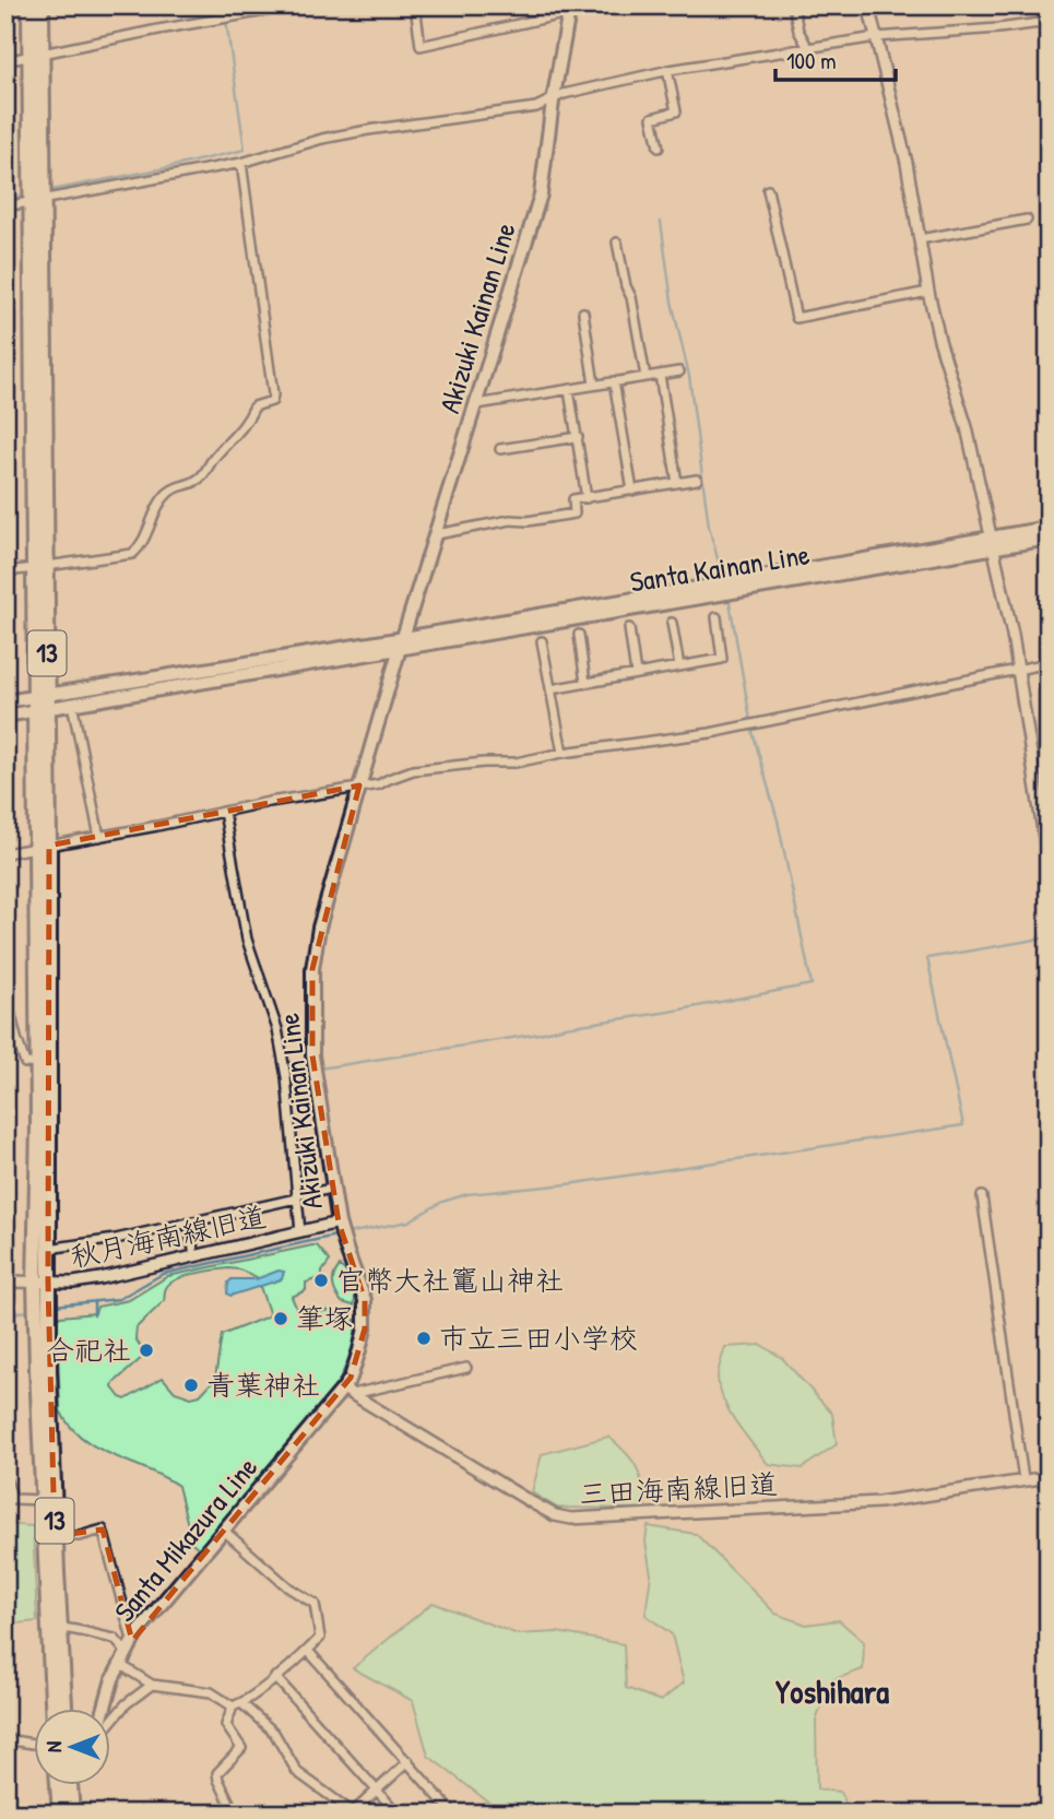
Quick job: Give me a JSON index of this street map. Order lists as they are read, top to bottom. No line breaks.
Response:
{"streets":{"main road":["Akizuki Kainan Line","Santa Kainan Line","13","Santa Mikazura Line"],"street":["秋月海南線旧道","三田海南線旧道"]},"crossings":[["Akizuki Kainan Line","Santa Kainan Line"],["Akizuki Kainan Line","秋月海南線旧道"],["Akizuki Kainan Line","三田海南線旧道"],["Akizuki Kainan Line","Santa Mikazura Line"],["13","秋月海南線旧道"],["三田海南線旧道","Santa Mikazura Line"]],"districts":["Yoshihara"],"places":["官幣大社竃山神社","筆塚","市立三田小学校","合祀社","青葉神社"],"scale_bar":"100 m","north":"left"}
